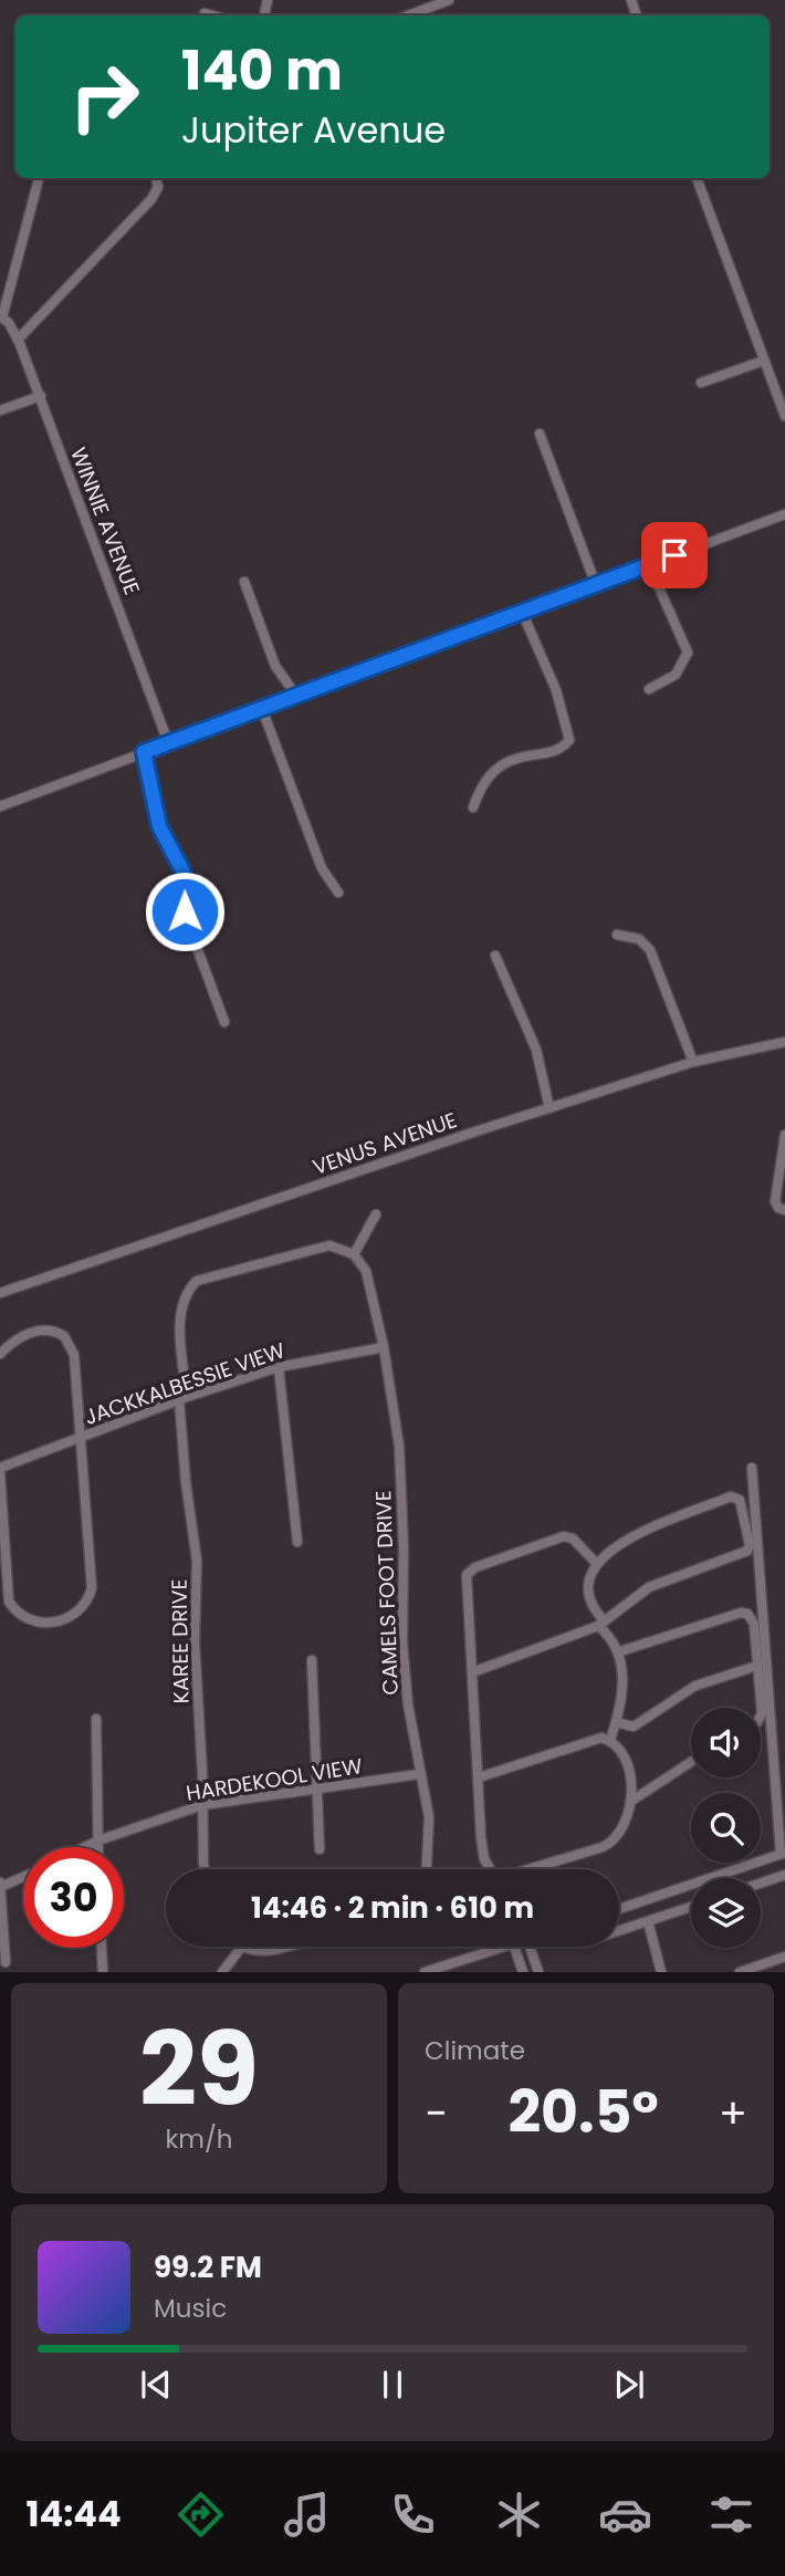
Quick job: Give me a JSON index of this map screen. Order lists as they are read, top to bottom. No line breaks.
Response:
{"streets":{"street":["WINNIE AVENUE","VENUS AVENUE","JACKKALBESSIE VIEW","CAMELS FOOT DRIVE","KAREE DRIVE","HARDEKOOL VIEW"]},"crossings":[["JACKKALBESSIE VIEW","CAMELS FOOT DRIVE"],["JACKKALBESSIE VIEW","KAREE DRIVE"],["CAMELS FOOT DRIVE","KAREE DRIVE"],["CAMELS FOOT DRIVE","HARDEKOOL VIEW"],["KAREE DRIVE","HARDEKOOL VIEW"]],"page":{"turn":["140 m","Jupiter Avenue"],"limit":"30","trip":"14:46 · 2 min · 610 m","tile":[["29","km/h"],"Climate"],"heat":["−","20.5°","+"],"song":["99.2 FM","Music"],"tabs":"14:44"}}
